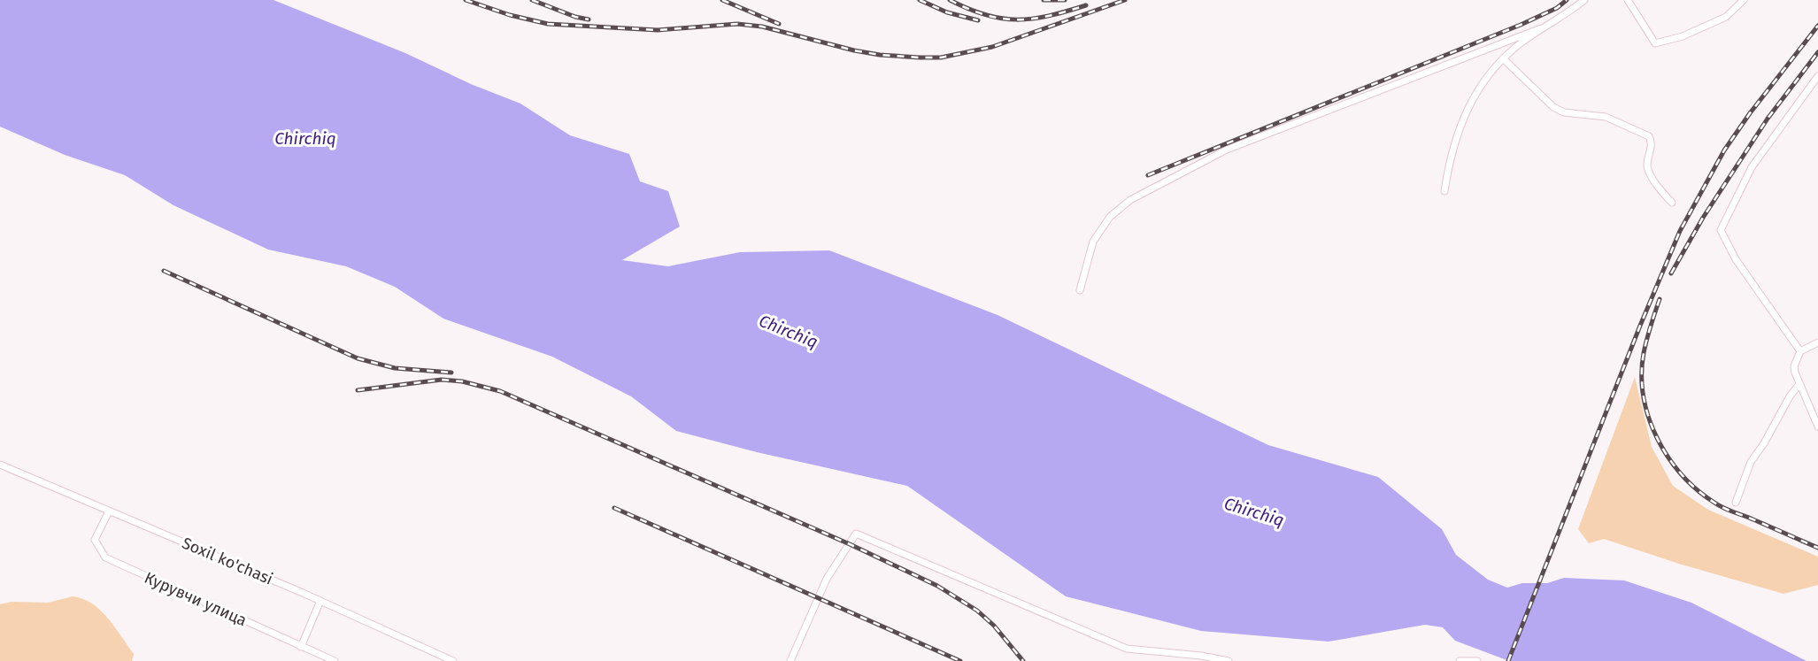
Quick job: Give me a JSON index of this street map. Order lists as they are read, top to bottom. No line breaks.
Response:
{"streets":{"street":["Soxil ko'chasi","Курувчи улица"]},"crossings":[["Soxil ko'chasi","Курувчи улица"]],"water":["Chirchiq"]}
